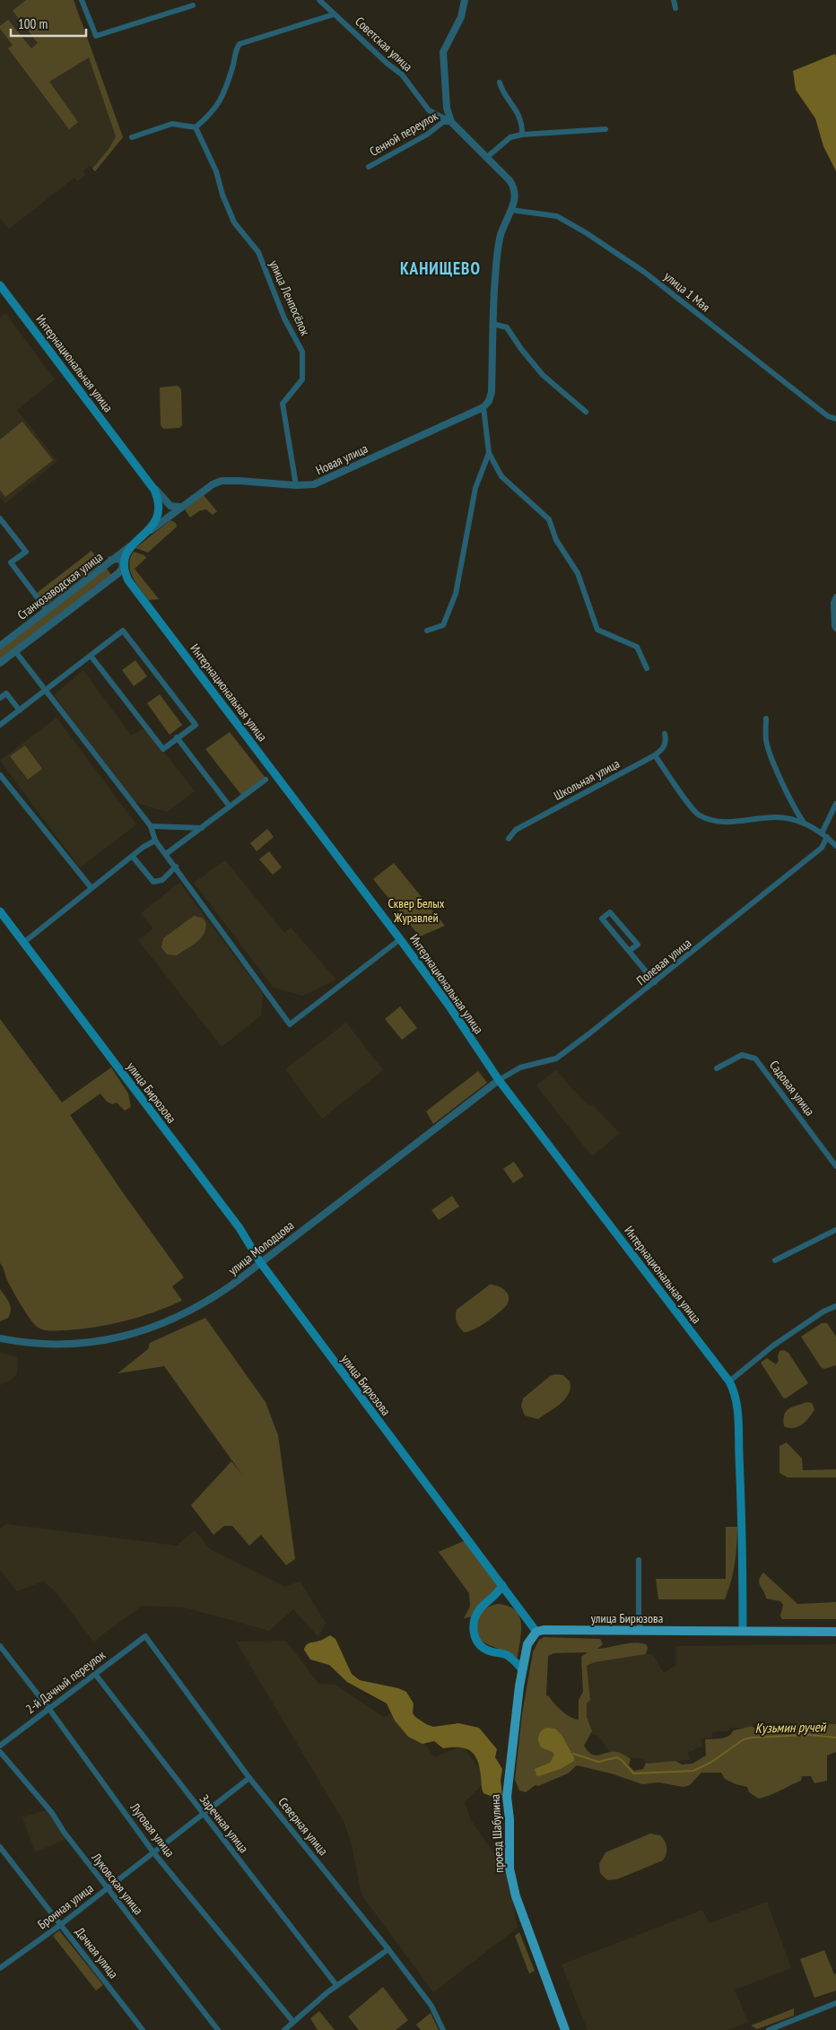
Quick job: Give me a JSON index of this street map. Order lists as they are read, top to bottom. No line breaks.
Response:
{"streets":{"main road":["Интернациональная улица","улица Бирюзова","проезд Шабулина"],"street":["Советская улица","Сенной переулок","улица 1 Мая","улица Ленпосёлок","Новая улица","Станкозаводская улица","Школьная улица","Полевая улица","Садовая улица","улица Молодцова","2-й Дачный переулок","Заречная улица","Северная улица","Луговая улица","Луковская улица","Бронная улица","Дачная улица"]},"crossings":[["Советская улица","Сенной переулок"],["улица Ленпосёлок","Новая улица"],["Интернациональная улица","Новая улица"],["Интернациональная улица","Станкозаводская улица"],["Интернациональная улица","Полевая улица"],["Интернациональная улица","улица Бирюзова"],["Интернациональная улица","улица Молодцова"],["Полевая улица","улица Молодцова"],["улица Бирюзова","улица Молодцова"],["улица Бирюзова","проезд Шабулина"],["2-й Дачный переулок","Заречная улица"],["2-й Дачный переулок","Северная улица"],["2-й Дачный переулок","Луговая улица"],["Заречная улица","Бронная улица"],["Северная улица","Бронная улица"],["Луговая улица","Бронная улица"],["Луковская улица","Бронная улица"],["Бронная улица","Дачная улица"]],"districts":["КАНИЩЕВО"],"water":["Кузьмин ручей"],"parks":["Сквер Белых Журавлей"],"scale_bar":"100 m"}
